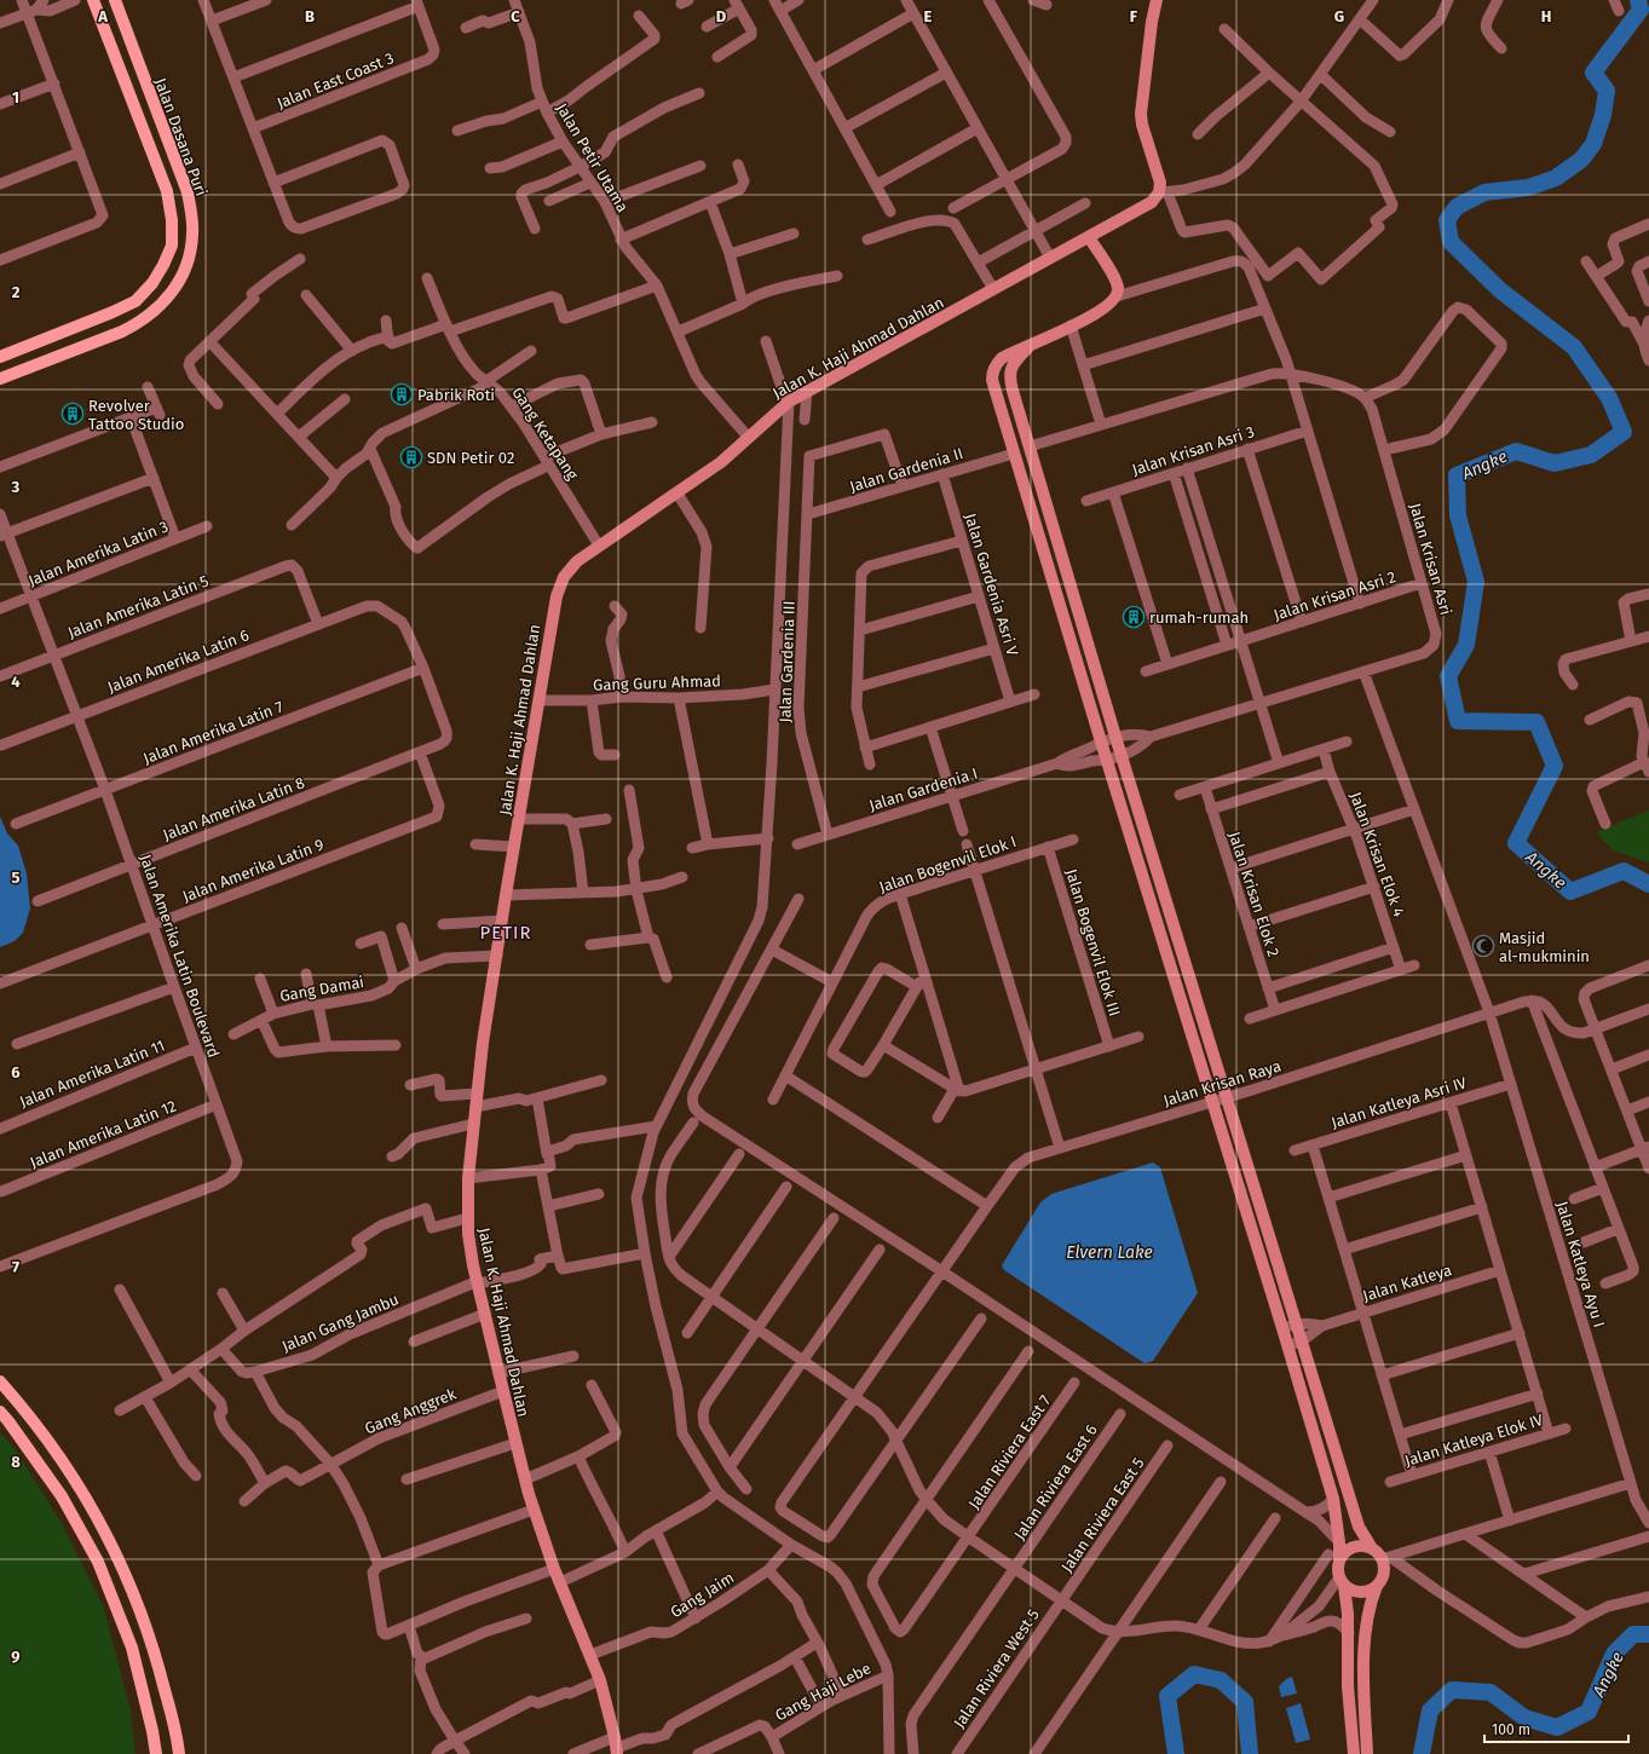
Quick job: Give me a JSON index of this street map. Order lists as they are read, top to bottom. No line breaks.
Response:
{"streets":{"main road":["Jalan Dasana Puri"],"street":["Jalan East Coast 3","Jalan Petir Utama","Jalan K. Haji Ahmad Dahlan","Gang Ketapang","Jalan Krisan Asri 3","Jalan Gardenia II","Jalan Amerika Latin 3","Jalan Krisan Asri","Jalan Gardenia Asri V","Jalan Krisan Asri 2","Jalan Amerika Latin 5","Jalan Amerika Latin 6","Jalan Gardenia III","Gang Guru Ahmad","Jalan Amerika Latin 7","Jalan Gardenia I","Jalan Amerika Latin 8","Jalan Krisan Elok 4","Jalan Bogenvil Elok I","Jalan Amerika Latin 9","Jalan Krisan Elok 2","Jalan Bogenvil Elok III","Jalan Amerika Latin Boulevard","Gang Damai","Jalan Amerika Latin 11","Jalan Krisan Raya","Jalan Katleya Asri IV","Jalan Amerika Latin 12","Jalan Katleya Ayu I","Jalan Katleya","Jalan Gang Jambu","Gang Anggrek","Jalan Katleya Elok IV","Jalan Riviera East 7","Jalan Riviera East 6","Jalan Riviera East 5","Gang Jaim","Jalan Riviera West 5","Gang Haji Lebe"]},"crossings":[["Jalan Petir Utama","Jalan K. Haji Ahmad Dahlan"],["Jalan K. Haji Ahmad Dahlan","Gang Ketapang"],["Jalan K. Haji Ahmad Dahlan","Gang Guru Ahmad"],["Jalan K. Haji Ahmad Dahlan","Gang Damai"],["Jalan K. Haji Ahmad Dahlan","Jalan Gang Jambu"],["Jalan K. Haji Ahmad Dahlan","Gang Anggrek"],["Jalan K. Haji Ahmad Dahlan","Gang Jaim"],["Jalan Gardenia II","Jalan Gardenia Asri V"],["Jalan Gardenia II","Jalan Gardenia III"],["Jalan Amerika Latin 3","Jalan Amerika Latin Boulevard"],["Jalan Krisan Asri","Jalan Krisan Asri 2"],["Jalan Krisan Asri","Jalan Gardenia I"],["Jalan Amerika Latin 5","Jalan Amerika Latin 6"],["Jalan Amerika Latin 5","Jalan Amerika Latin Boulevard"],["Jalan Amerika Latin 6","Jalan Amerika Latin 7"],["Jalan Amerika Latin 6","Jalan Amerika Latin 8"],["Jalan Amerika Latin 6","Jalan Amerika Latin Boulevard"],["Jalan Gardenia III","Jalan Gardenia I"],["Jalan Amerika Latin 7","Jalan Amerika Latin 8"],["Jalan Amerika Latin 7","Jalan Amerika Latin Boulevard"],["Jalan Amerika Latin 8","Jalan Amerika Latin 9"],["Jalan Amerika Latin 8","Jalan Amerika Latin Boulevard"],["Jalan Bogenvil Elok I","Jalan Bogenvil Elok III"],["Jalan Amerika Latin 9","Jalan Amerika Latin Boulevard"],["Jalan Amerika Latin Boulevard","Jalan Amerika Latin 11"],["Jalan Amerika Latin Boulevard","Jalan Amerika Latin 12"],["Jalan Krisan Raya","Jalan Katleya Ayu I"],["Jalan Katleya Asri IV","Jalan Katleya Ayu I"],["Jalan Riviera East 5","Jalan Riviera West 5"]],"districts":["PETIR"],"water":["Angke","Elvern Lake"],"places":{"building":["Pabrik Roti","Revolver Tattoo Studio","SDN Petir 02","rumah-rumah"],"mosque":["Masjid al-mukminin"]},"scale_bar":"100 m","grid":{"columns":["A","B","C","D","E","F","G","H"],"rows":["1","2","3","4","5","6","7","8","9"]}}
